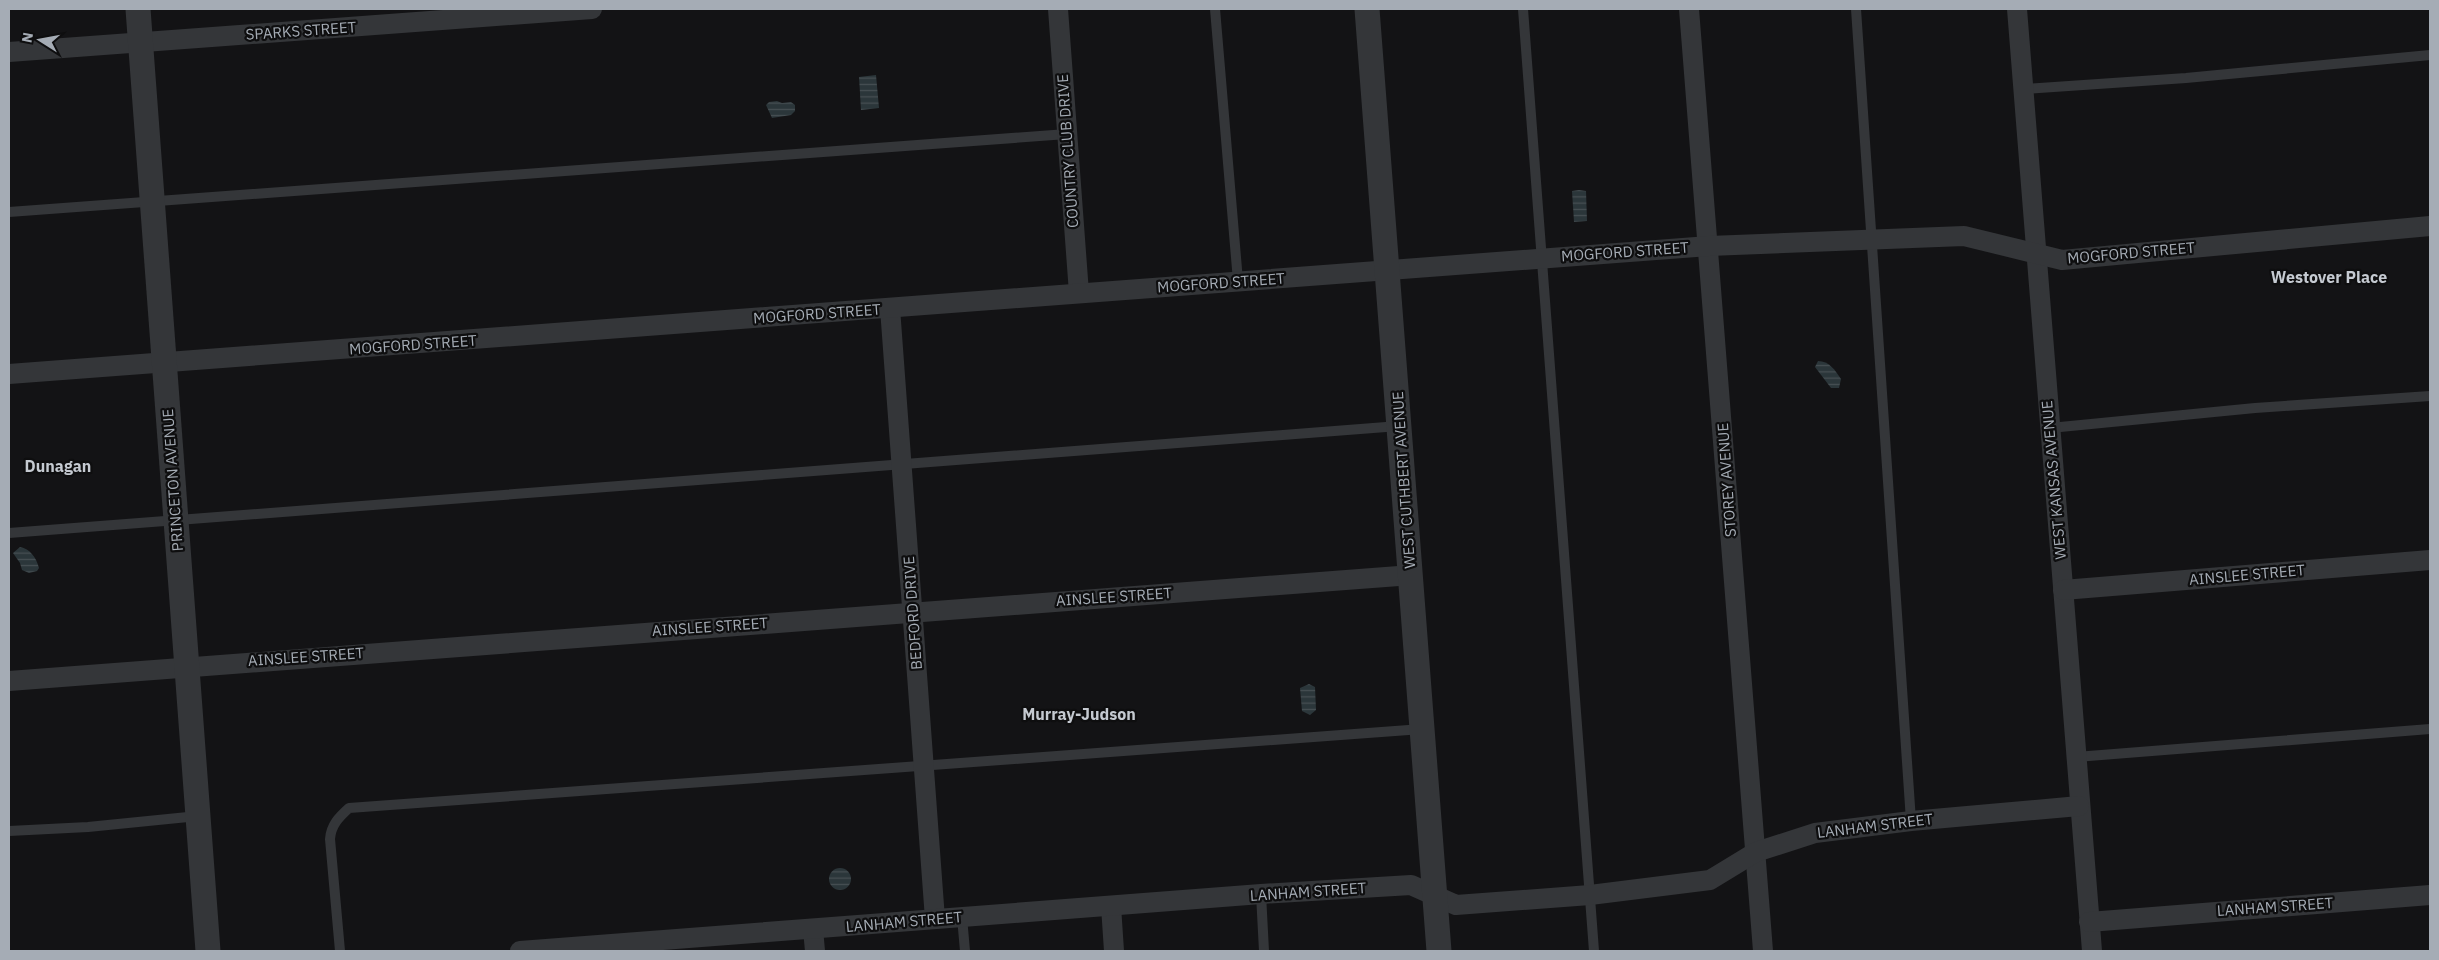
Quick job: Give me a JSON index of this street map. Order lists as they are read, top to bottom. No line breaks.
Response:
{"streets":{"street":["SPARKS STREET","COUNTRY CLUB DRIVE","MOGFORD STREET","PRINCETON AVENUE","WEST CUTHBERT AVENUE","STOREY AVENUE","WEST KANSAS AVENUE","AINSLEE STREET","BEDFORD DRIVE","LANHAM STREET"]},"crossings":[["SPARKS STREET","PRINCETON AVENUE"],["COUNTRY CLUB DRIVE","MOGFORD STREET"],["MOGFORD STREET","PRINCETON AVENUE"],["MOGFORD STREET","WEST CUTHBERT AVENUE"],["MOGFORD STREET","STOREY AVENUE"],["MOGFORD STREET","WEST KANSAS AVENUE"],["MOGFORD STREET","BEDFORD DRIVE"],["PRINCETON AVENUE","AINSLEE STREET"],["WEST CUTHBERT AVENUE","AINSLEE STREET"],["WEST CUTHBERT AVENUE","LANHAM STREET"],["STOREY AVENUE","LANHAM STREET"],["WEST KANSAS AVENUE","AINSLEE STREET"],["WEST KANSAS AVENUE","LANHAM STREET"],["AINSLEE STREET","BEDFORD DRIVE"],["BEDFORD DRIVE","LANHAM STREET"]],"districts":["Westover Place","Dunagan","Murray-Judson"],"north":"left"}
